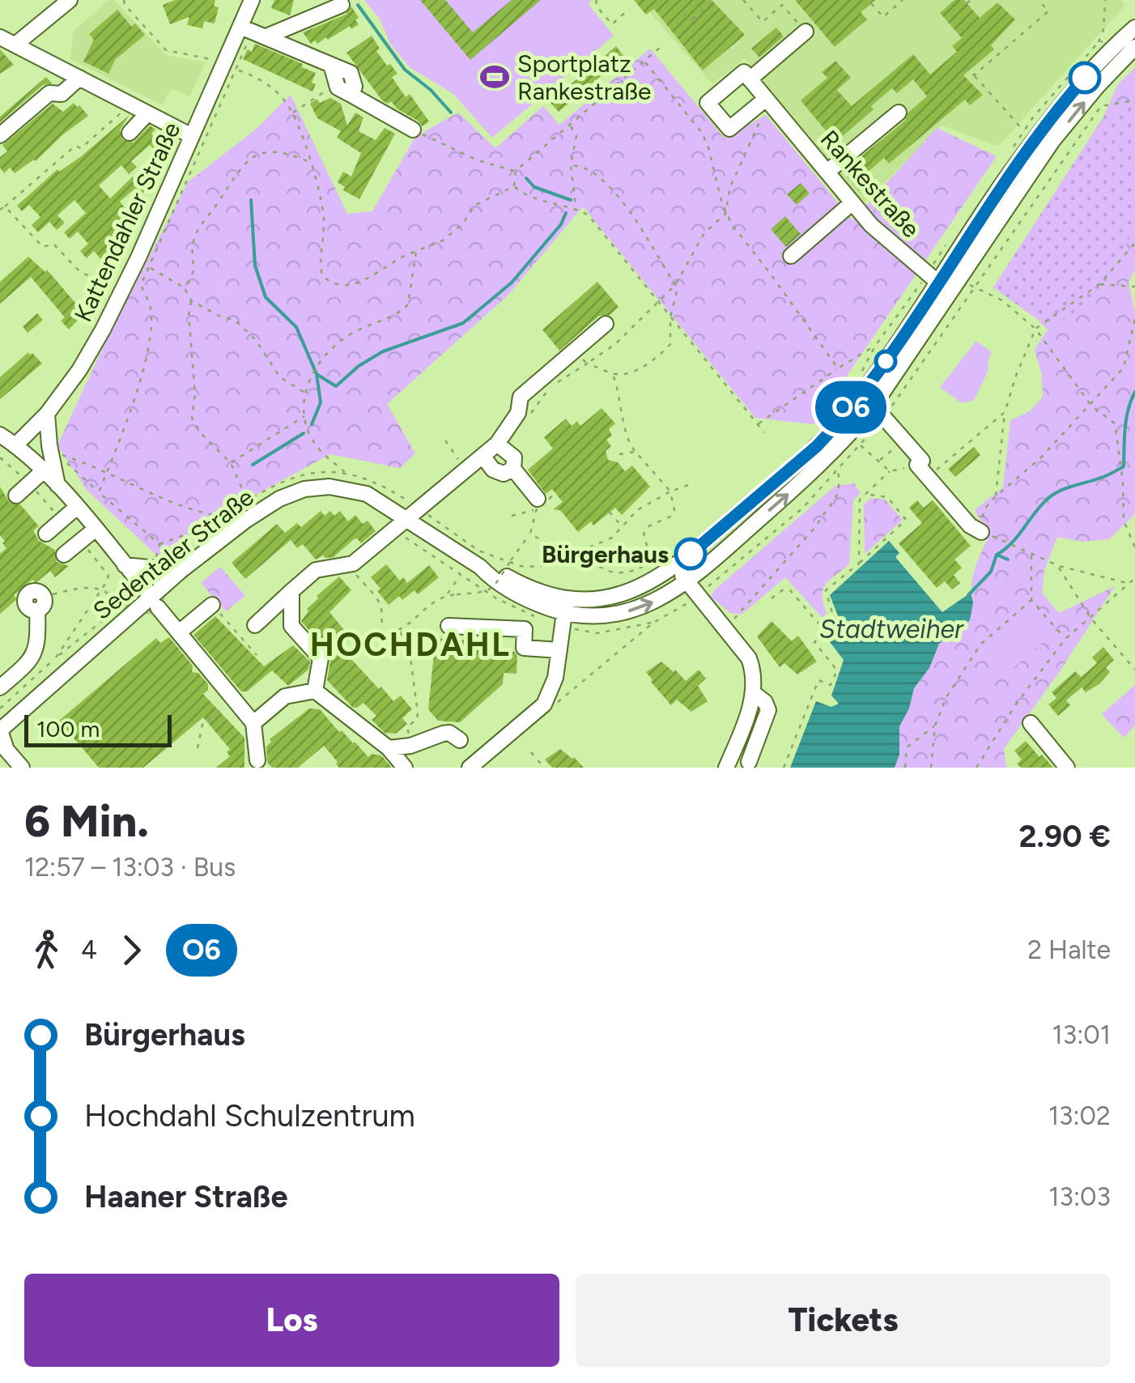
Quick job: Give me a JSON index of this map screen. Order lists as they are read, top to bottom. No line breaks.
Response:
{"streets":{"street":["Rankestraße","Kattendahler Straße","Sedentaler Straße"]},"crossings":[["Rankestraße","Sedentaler Straße"]],"districts":["HOCHDAHL"],"water":["Stadtweiher"],"places":{"sports":["Sportplatz Rankestraße"],"other":["Bürgerhaus"]},"lines":["bus line O6"],"scale_bar":"100 m","page":{"on_map":"O6","scale":"100 m","heading":["6 Min.","12:57 – 13:03 · Bus","2.90 €"],"legs":["4","O6","2 Halte"],"list":[{"name":"Bürgerhaus","value":"13:01"},{"name":"Hochdahl Schulzentrum","value":"13:02"},{"name":"Haaner Straße","value":"13:03"}],"buttons":["Los","Tickets"]}}
